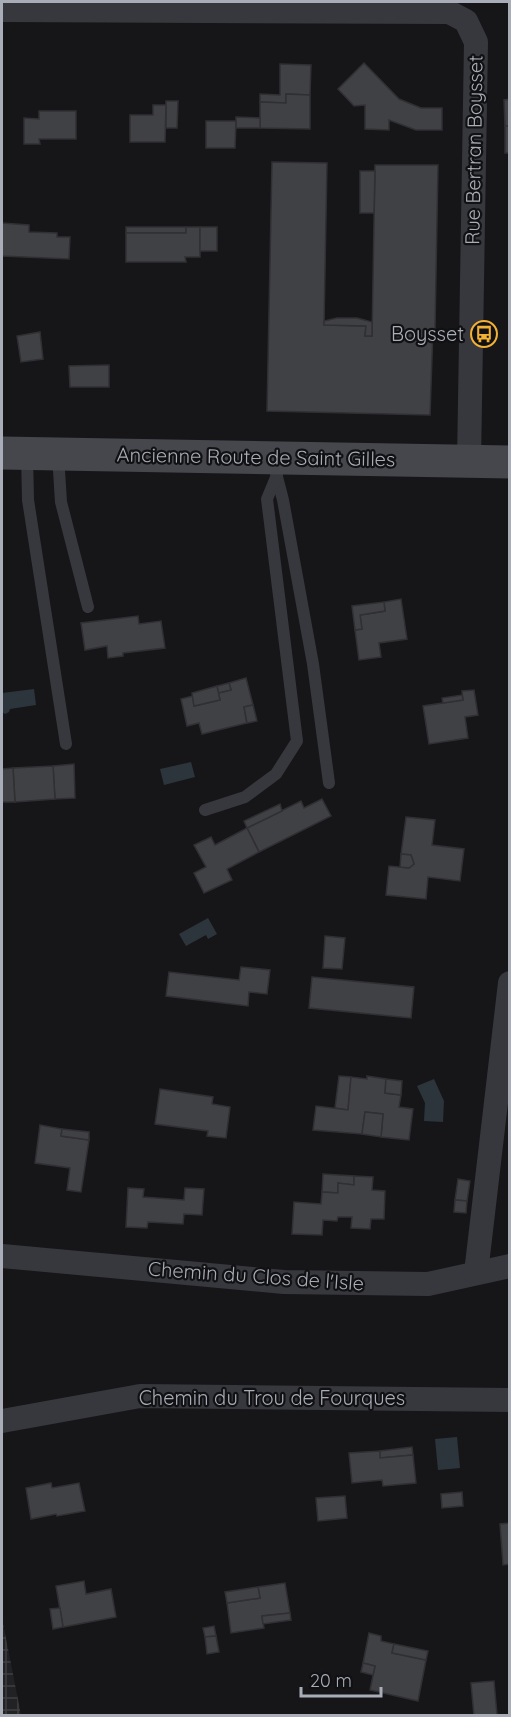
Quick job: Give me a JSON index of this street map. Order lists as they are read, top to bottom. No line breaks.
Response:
{"streets":{"street":["Rue Bertran Boysset","Ancienne Route de Saint Gilles","Chemin du Clos de l'Isle","Chemin du Trou de Fourques"]},"crossings":[["Rue Bertran Boysset","Ancienne Route de Saint Gilles"]],"places":{"bus stop":["Boysset"]},"scale_bar":"20 m"}
